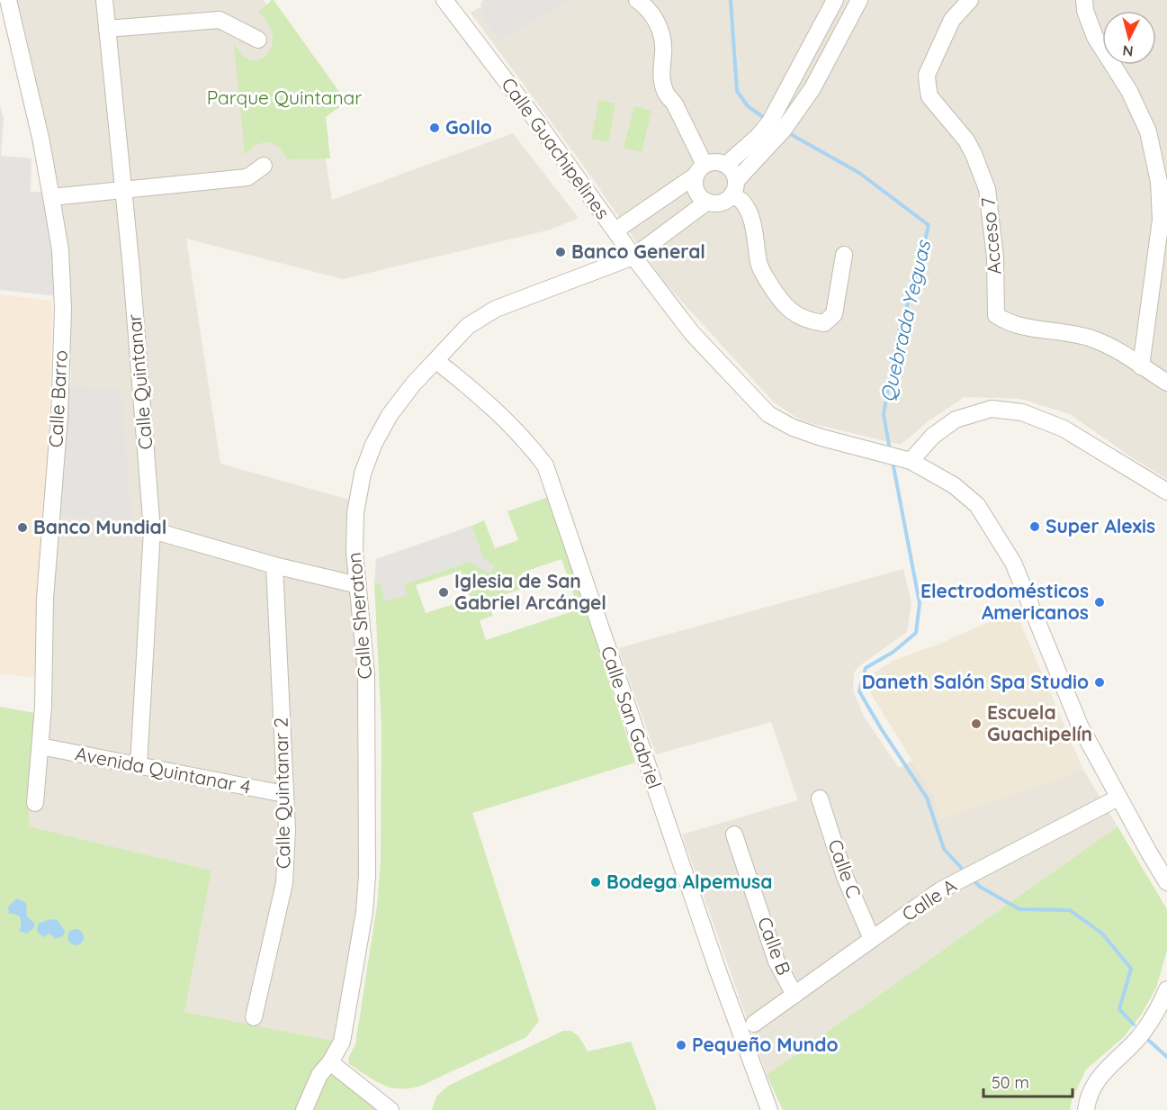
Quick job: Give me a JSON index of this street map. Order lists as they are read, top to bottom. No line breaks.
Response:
{"streets":{"street":["Calle Guachipelines","Acceso 7","Calle Quintanar","Calle Barro","Calle Sheraton","Calle San Gabriel","Avenida Quintanar 4","Calle Quintanar 2","Calle C","Calle A","Calle B"]},"crossings":[["Calle Guachipelines","Calle Sheraton"],["Calle Guachipelines","Calle A"],["Calle Quintanar","Avenida Quintanar 4"],["Calle Barro","Avenida Quintanar 4"],["Calle Sheraton","Calle San Gabriel"],["Avenida Quintanar 4","Calle Quintanar 2"],["Calle C","Calle A"],["Calle A","Calle B"]],"water":["Quebrada Yeguas"],"parks":["Parque Quintanar"],"places":["Gollo","Banco General","Super Alexis","Banco Mundial","Iglesia de San Gabriel Arcángel","Electrodomésticos Americanos","Daneth Salón Spa Studio","Escuela Guachipelín","Bodega Alpemusa","Pequeño Mundo"],"scale_bar":"50 m","north":"bottom"}
